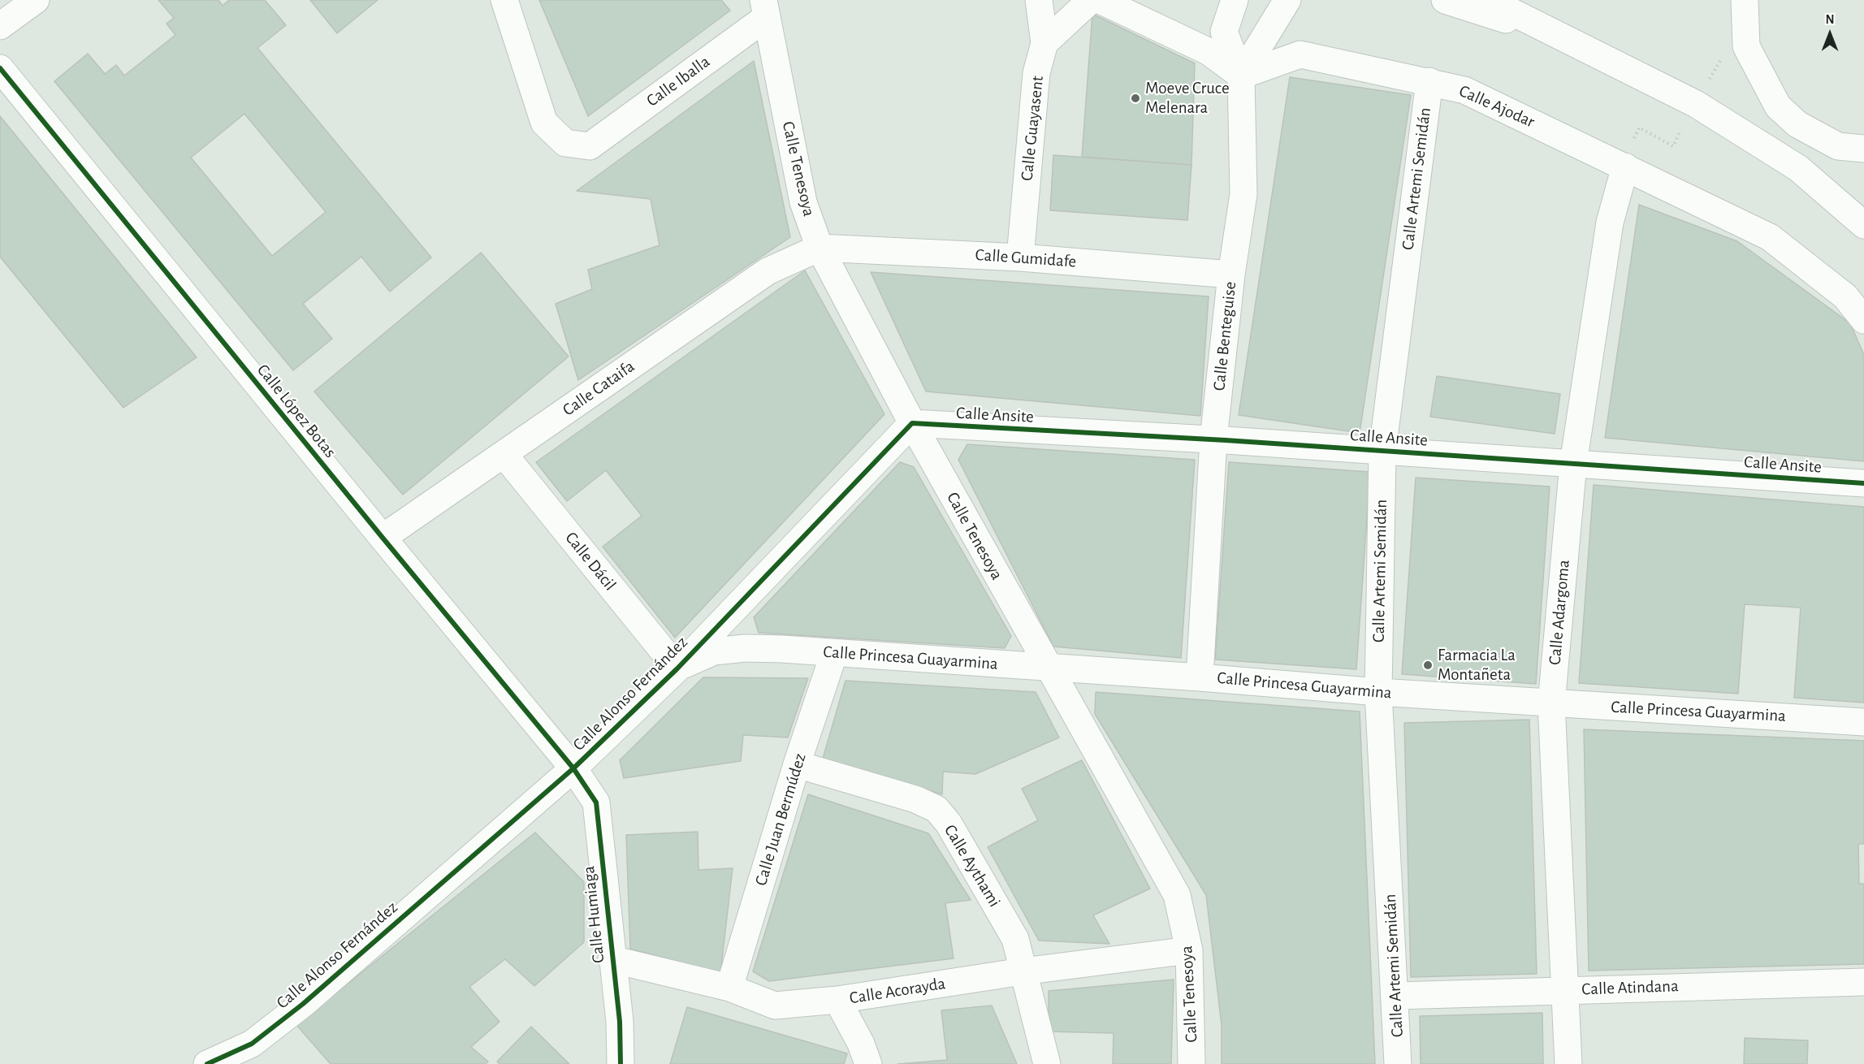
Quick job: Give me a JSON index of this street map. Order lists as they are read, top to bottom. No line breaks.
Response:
{"streets":{"main road":["Calle Iballa","Calle Ajodar","Calle Guayasent","Calle Tenesoya","Calle Artemi Semidán","Calle Gumidafe","Calle Benteguise","Calle Cataifa","Calle López Botas","Calle Ansite","Calle Dácil","Calle Adargoma","Calle Princesa Guayarmina","Calle Alonso Fernández","Calle Juan Bermúdez","Calle Aythami","Calle Humiaga","Calle Atindana","Calle Acorayda"]},"crossings":[["Calle Iballa","Calle Tenesoya"],["Calle Ajodar","Calle Artemi Semidán"],["Calle Ajodar","Calle Benteguise"],["Calle Ajodar","Calle Adargoma"],["Calle Guayasent","Calle Gumidafe"],["Calle Tenesoya","Calle Gumidafe"],["Calle Tenesoya","Calle Cataifa"],["Calle Tenesoya","Calle Ansite"],["Calle Tenesoya","Calle Princesa Guayarmina"],["Calle Tenesoya","Calle Alonso Fernández"],["Calle Tenesoya","Calle Acorayda"],["Calle Artemi Semidán","Calle Ansite"],["Calle Artemi Semidán","Calle Princesa Guayarmina"],["Calle Artemi Semidán","Calle Atindana"],["Calle Gumidafe","Calle Benteguise"],["Calle Gumidafe","Calle Cataifa"],["Calle Benteguise","Calle Ansite"],["Calle Benteguise","Calle Princesa Guayarmina"],["Calle Cataifa","Calle López Botas"],["Calle Cataifa","Calle Dácil"],["Calle López Botas","Calle Alonso Fernández"],["Calle López Botas","Calle Humiaga"],["Calle Ansite","Calle Adargoma"],["Calle Ansite","Calle Alonso Fernández"],["Calle Dácil","Calle Princesa Guayarmina"],["Calle Dácil","Calle Alonso Fernández"],["Calle Adargoma","Calle Princesa Guayarmina"],["Calle Adargoma","Calle Atindana"],["Calle Princesa Guayarmina","Calle Alonso Fernández"],["Calle Princesa Guayarmina","Calle Juan Bermúdez"],["Calle Alonso Fernández","Calle Humiaga"],["Calle Juan Bermúdez","Calle Aythami"],["Calle Juan Bermúdez","Calle Acorayda"],["Calle Aythami","Calle Acorayda"],["Calle Humiaga","Calle Acorayda"]],"places":["Moeve Cruce Melenara","Farmacia La Montañeta"],"north":"top"}
